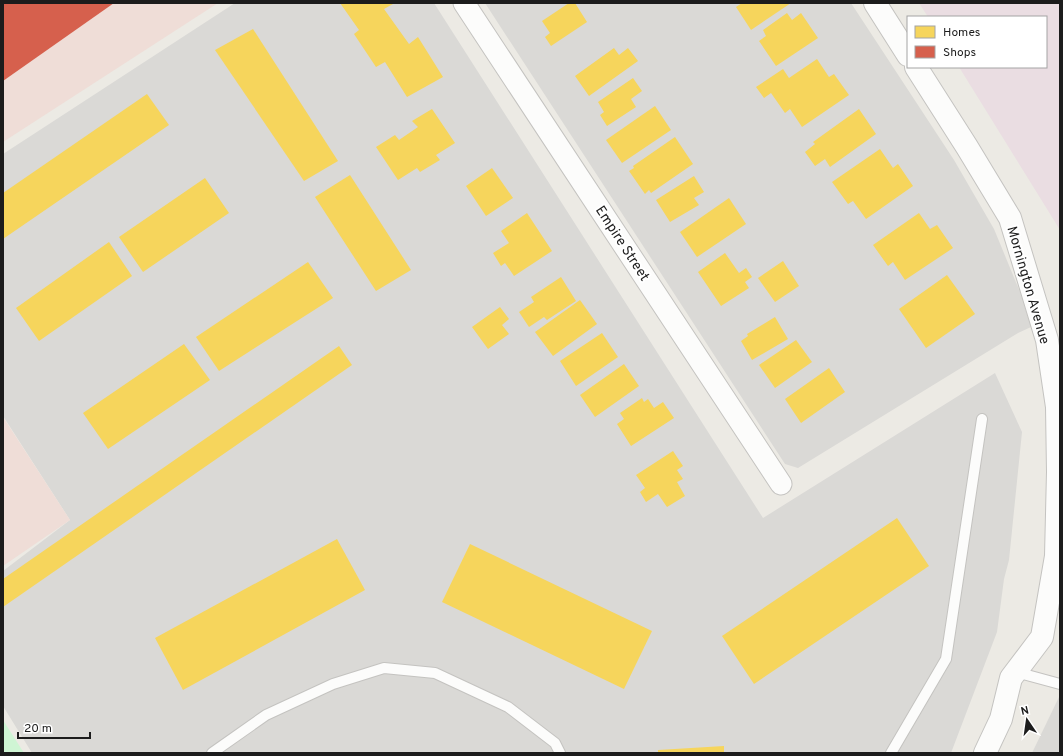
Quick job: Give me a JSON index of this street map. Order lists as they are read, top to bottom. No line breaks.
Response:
{"streets":{"street":["Empire Street","Mornington Avenue"]},"legend":["Homes","Shops"],"scale_bar":"20 m","north":"top"}
